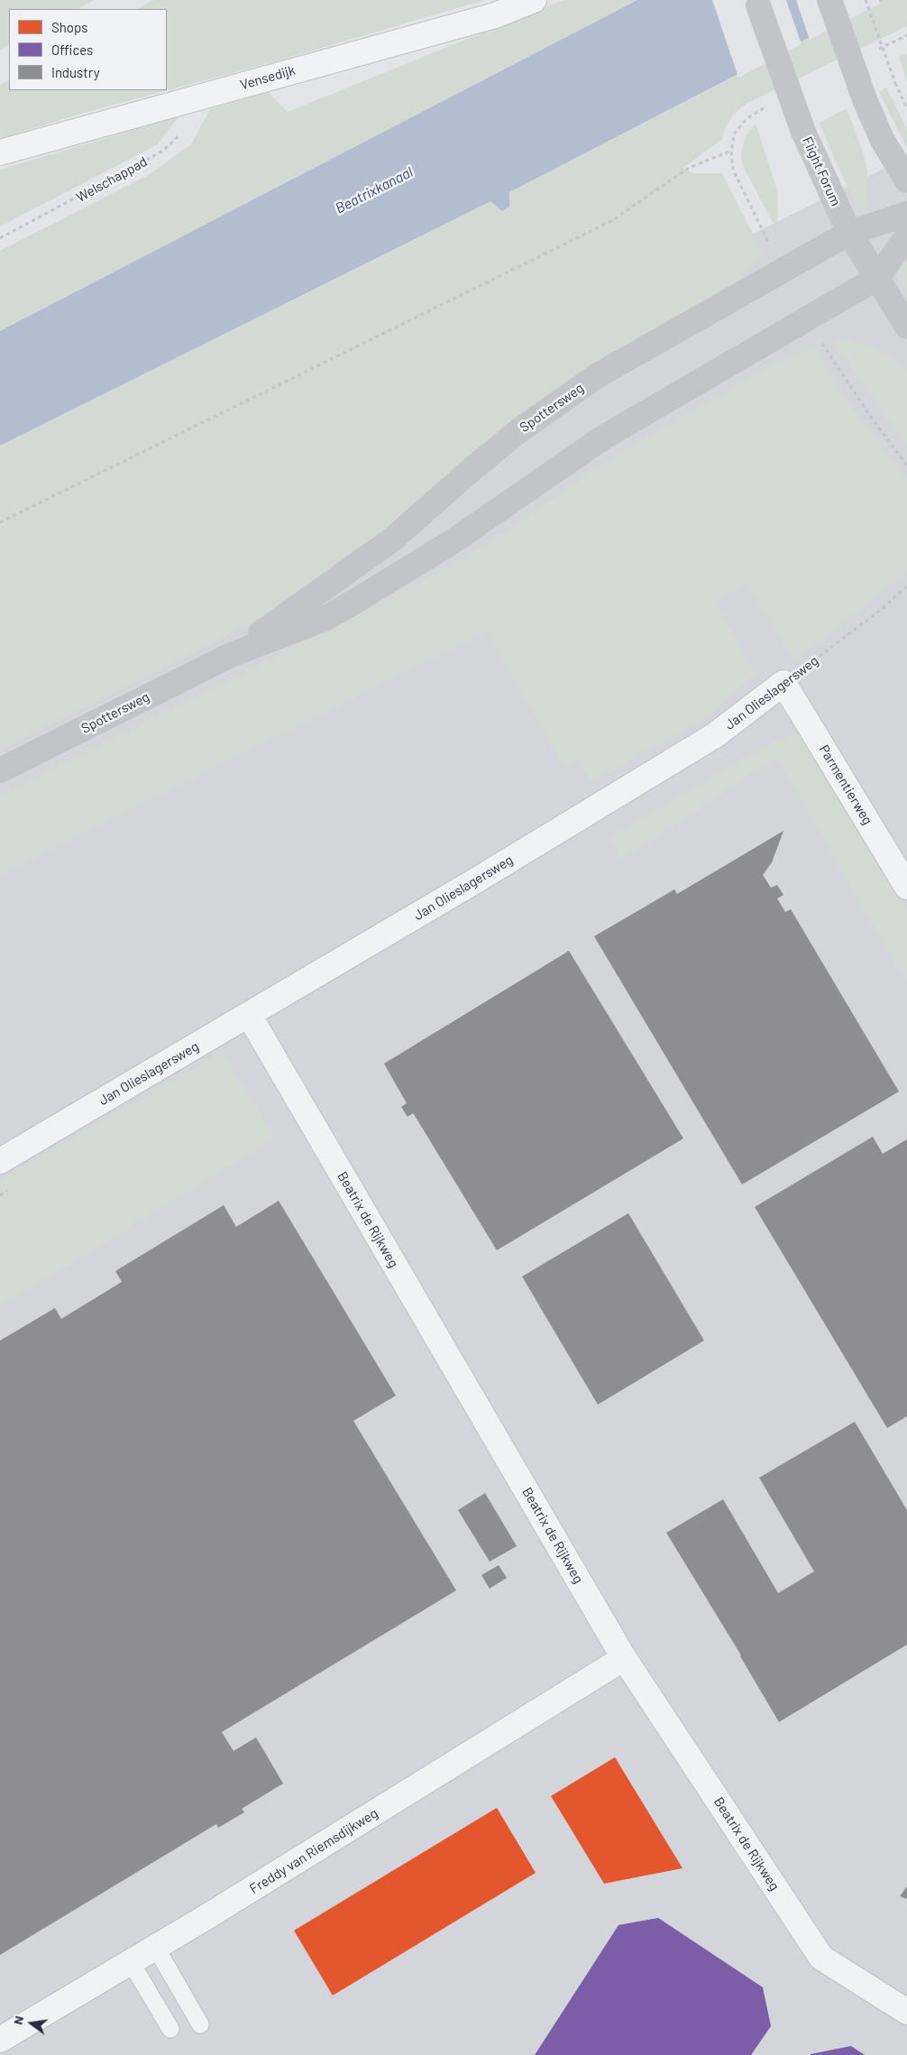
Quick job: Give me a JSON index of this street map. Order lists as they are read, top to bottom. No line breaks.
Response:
{"streets":{"main road":["Flight Forum","Spottersweg"],"street":["Vensedijk","Jan Olieslagersweg","Parmentierweg","Beatrix de Rijkweg","Freddy van Riemsdijkweg"],"path":["Welschappad"]},"crossings":[["Vensedijk","Welschappad"],["Flight Forum","Spottersweg"],["Jan Olieslagersweg","Parmentierweg"],["Jan Olieslagersweg","Beatrix de Rijkweg"],["Beatrix de Rijkweg","Freddy van Riemsdijkweg"]],"water":["Beatrixkanaal"],"legend":["Shops","Offices","Industry"],"north":"left"}
